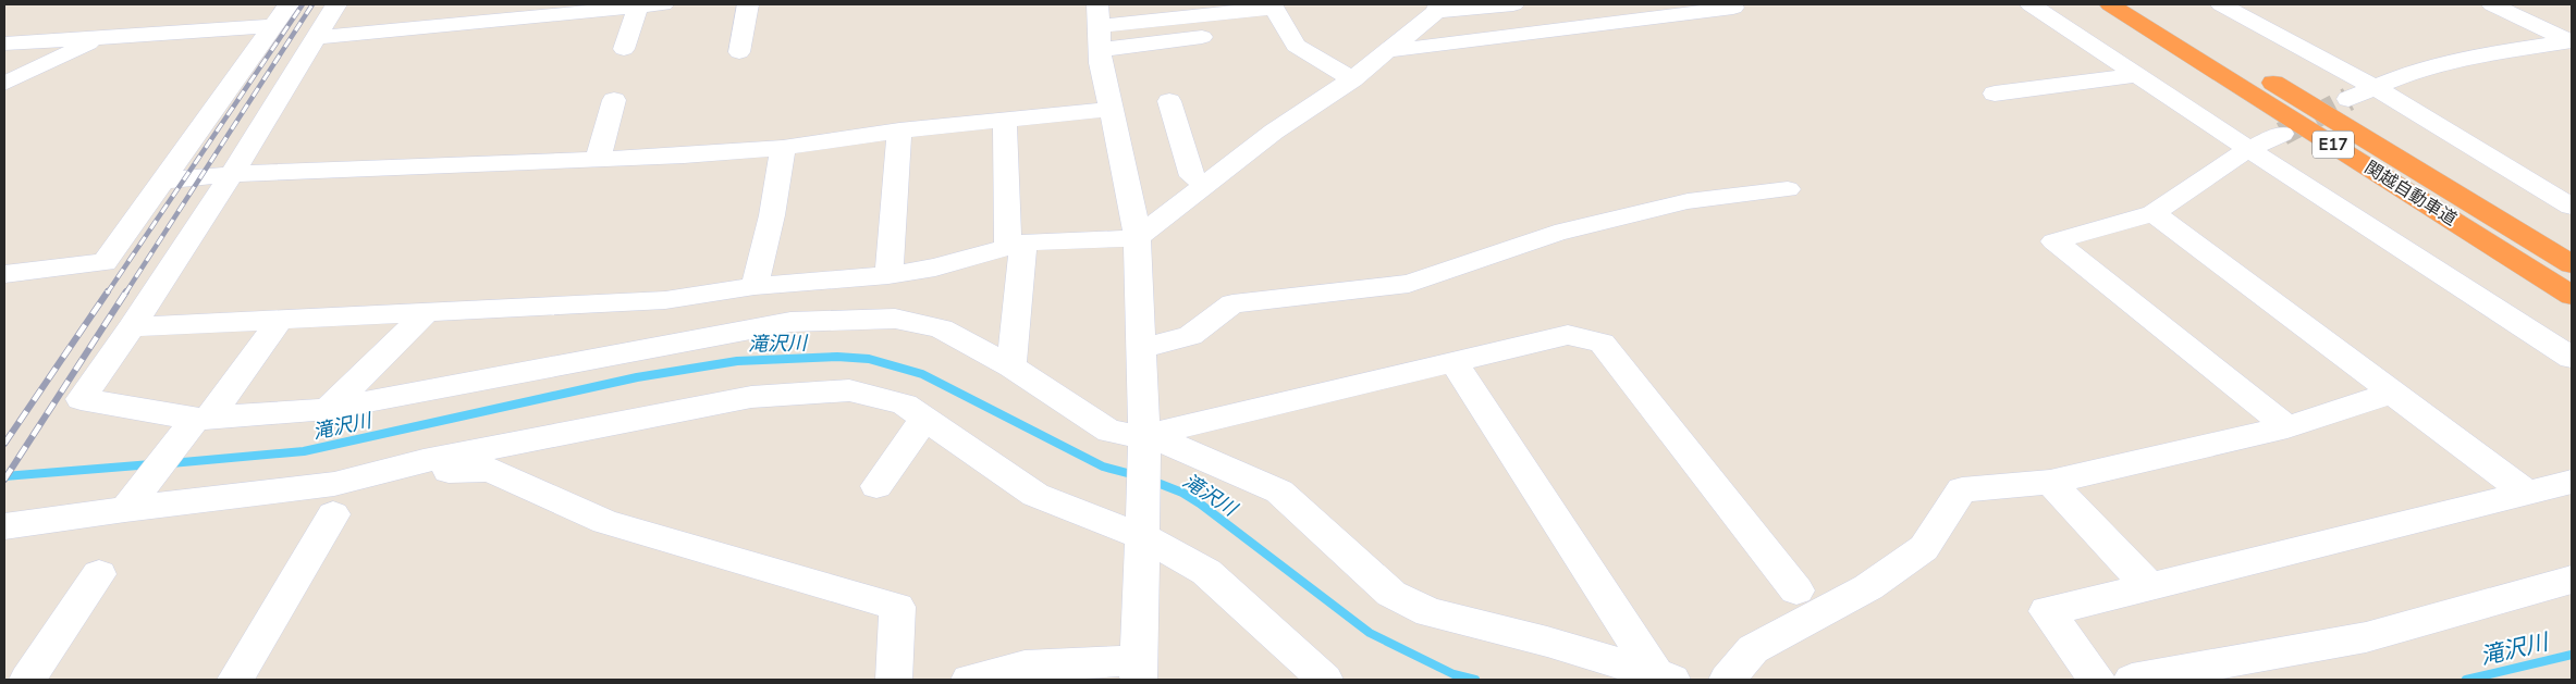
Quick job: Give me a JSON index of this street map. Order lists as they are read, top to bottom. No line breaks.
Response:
{"streets":{"highway":["E17","関越自動車道"]},"water":["滝沢川"]}
